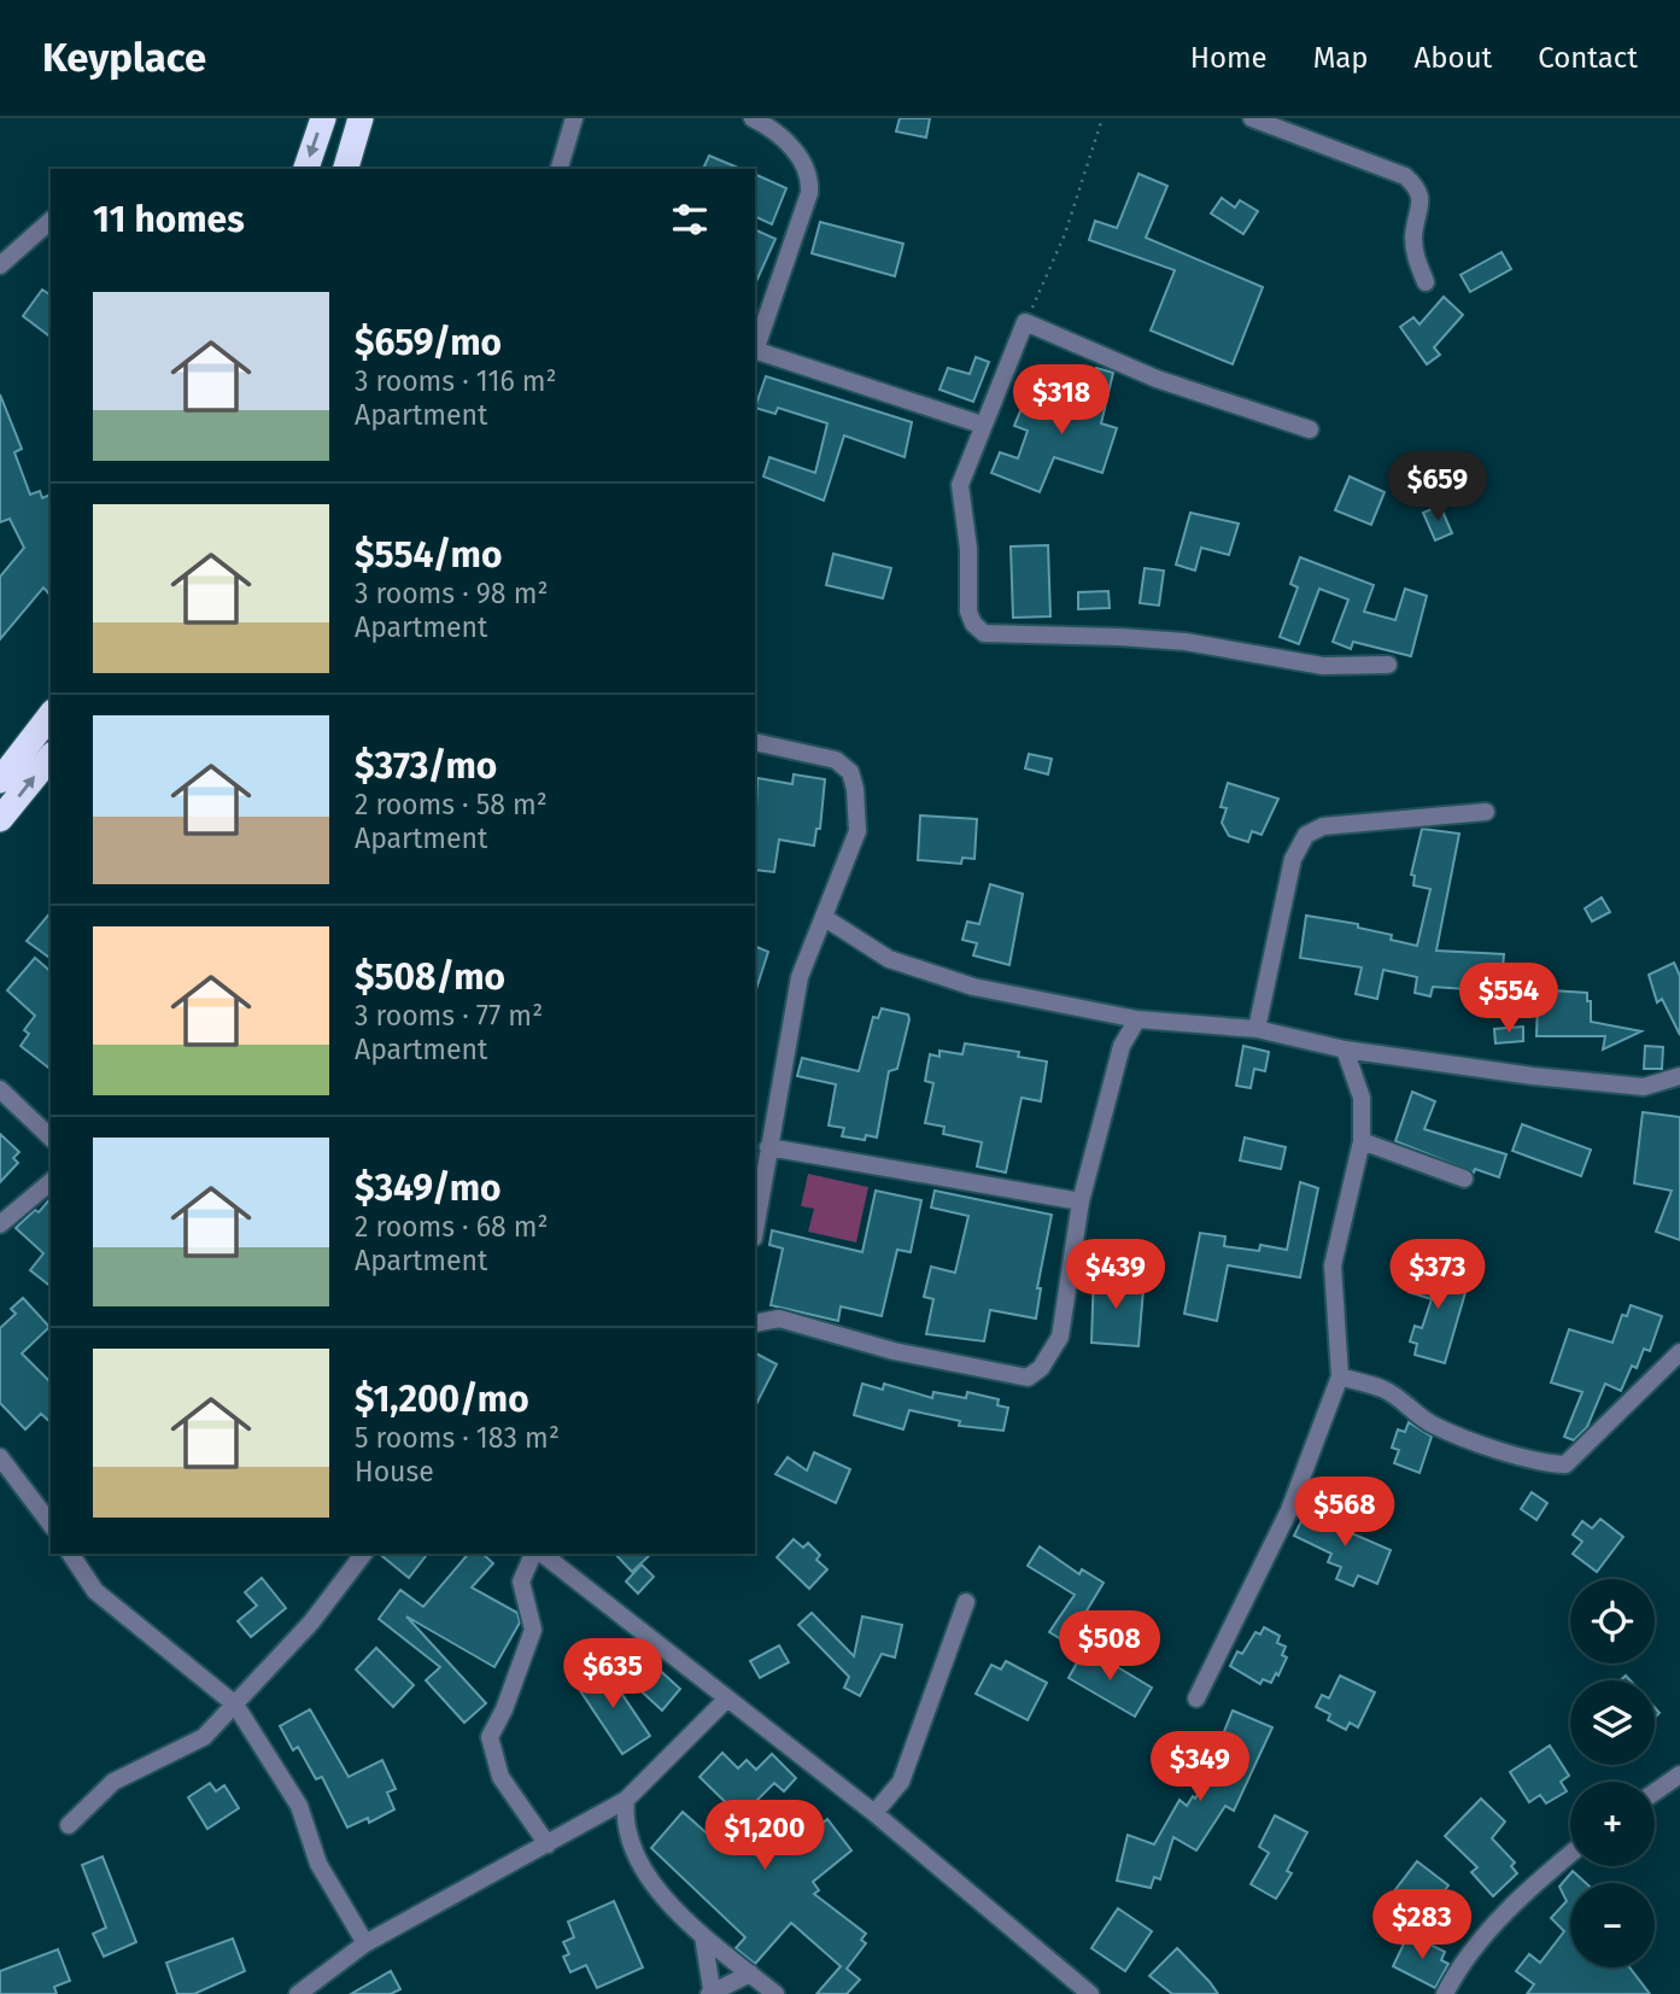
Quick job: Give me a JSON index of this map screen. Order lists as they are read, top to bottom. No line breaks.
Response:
{"page":{"header":"Keyplace","nav":["Home","Map","About","Contact"],"heading":"11 homes","list":[{"name":"$659/mo","note":"3 rooms · 116 m² · Apartment"},{"name":"$554/mo","note":"3 rooms · 98 m² · Apartment"},{"name":"$373/mo","note":"2 rooms · 58 m² · Apartment"},{"name":"$508/mo","note":"3 rooms · 77 m² · Apartment"},{"name":"$349/mo","note":"2 rooms · 68 m² · Apartment"},{"name":"$1,200/mo","note":"5 rooms · 183 m² · House"}],"price":["$318","$659","$554","$439","$373","$568","$508","$635","$349","$1,200","$283"],"map_buttons":["+","−"]}}
